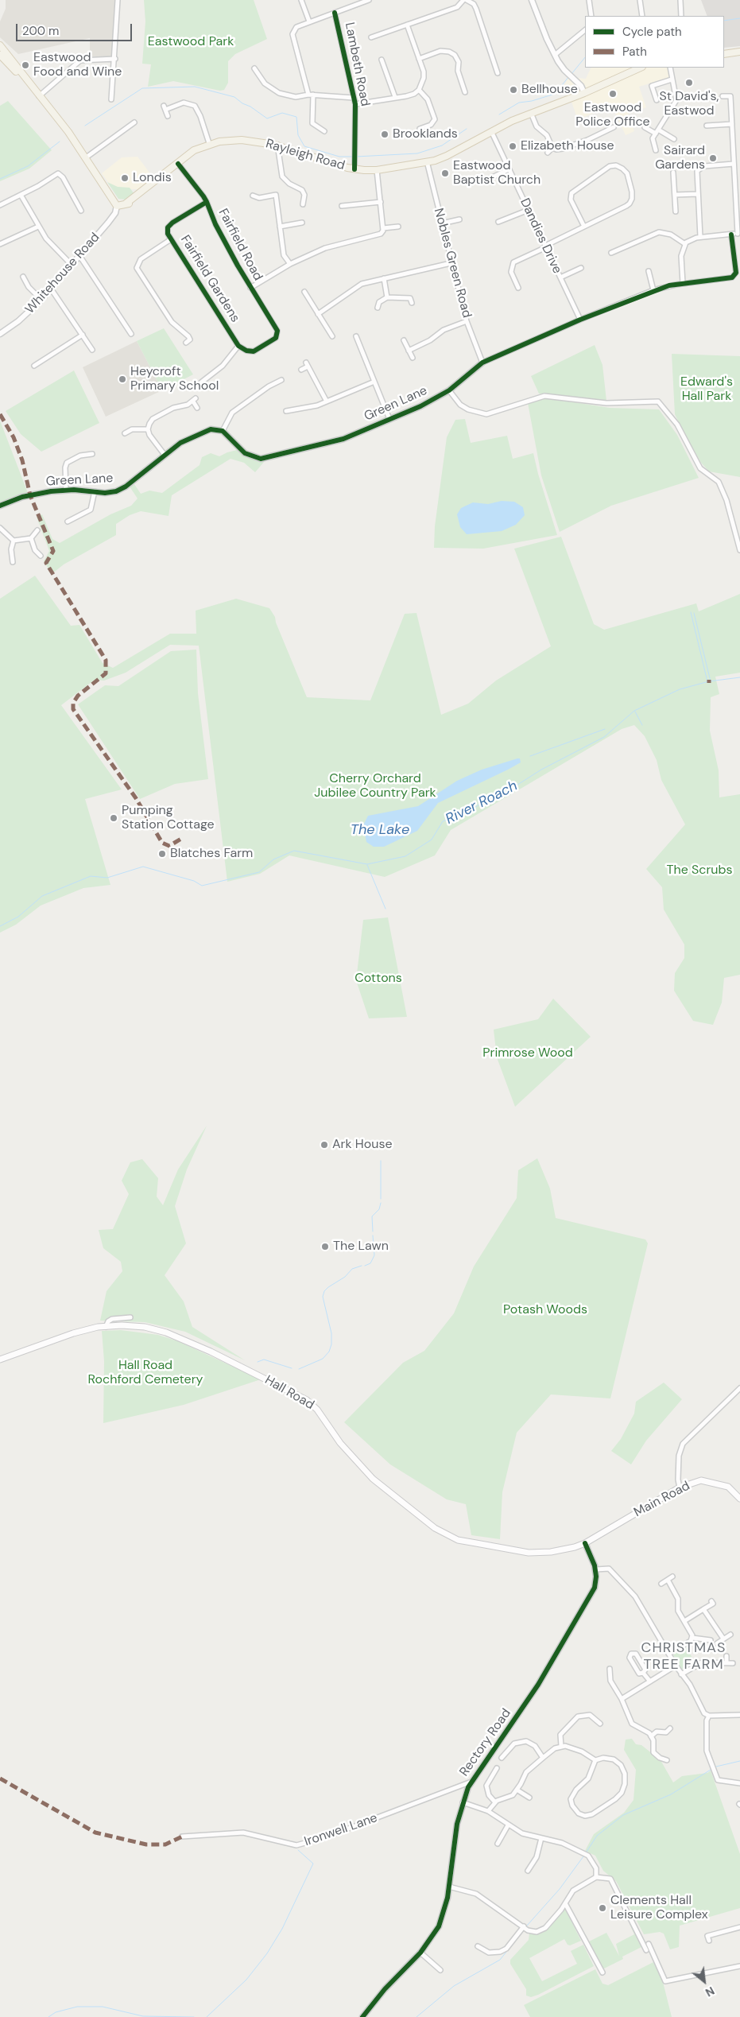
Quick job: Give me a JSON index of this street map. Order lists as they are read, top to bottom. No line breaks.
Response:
{"streets":{"main road":["Rayleigh Road","Hall Road","Main Road"],"street":["Lambeth Road","Dandies Drive","Fairfield Road","Nobles Green Road","Whitehouse Road","Fairfield Gardens","Green Lane","Rectory Road","Ironwell Lane"]},"crossings":[["Lambeth Road","Rayleigh Road"],["Rayleigh Road","Dandies Drive"],["Rayleigh Road","Fairfield Road"],["Rayleigh Road","Nobles Green Road"],["Rayleigh Road","Whitehouse Road"],["Dandies Drive","Green Lane"],["Fairfield Road","Fairfield Gardens"],["Nobles Green Road","Green Lane"],["Hall Road","Main Road"],["Hall Road","Rectory Road"],["Main Road","Rectory Road"],["Rectory Road","Ironwell Lane"]],"districts":["CHRISTMAS TREE FARM"],"water":["River Roach","The Lake"],"parks":["Eastwood Park","Edward's Hall Park","Cherry Orchard Jubilee Country Park","The Scrubs","Cottons","Primrose Wood","Potash Woods","Hall Road Rochford Cemetery"],"places":["Eastwood Food and Wine","St David's, Eastwod","Bellhouse","Eastwood Police Office","Brooklands","Elizabeth House","Sairard Gardens","Eastwood Baptist Church","Londis","Heycroft Primary School","Pumping Station Cottage","Blatches Farm","Ark House","The Lawn","Clements Hall Leisure Complex"],"legend":["Cycle path","Path"],"scale_bar":"200 m","north":"bottom right"}
